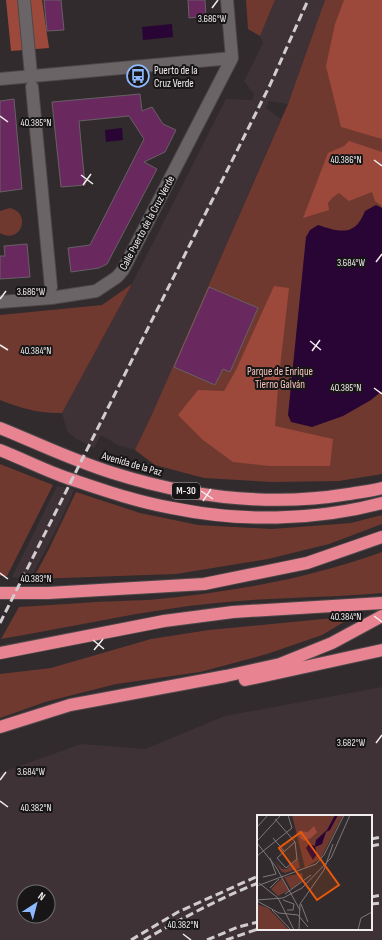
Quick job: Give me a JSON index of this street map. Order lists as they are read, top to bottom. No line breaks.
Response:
{"streets":{"highway":["Avenida de la Paz","M-30"],"street":["Calle Puerto de la Cruz Verde"]},"parks":["Parque de Enrique Tierno Galván"],"places":{"bus stop":["Puerto de la Cruz Verde"]},"north":"top right","coordinates":["3.686°W","40.385°N","40.386°N","3.684°W","40.384°N","40.383°N","3.682°W","40.382°N"]}
